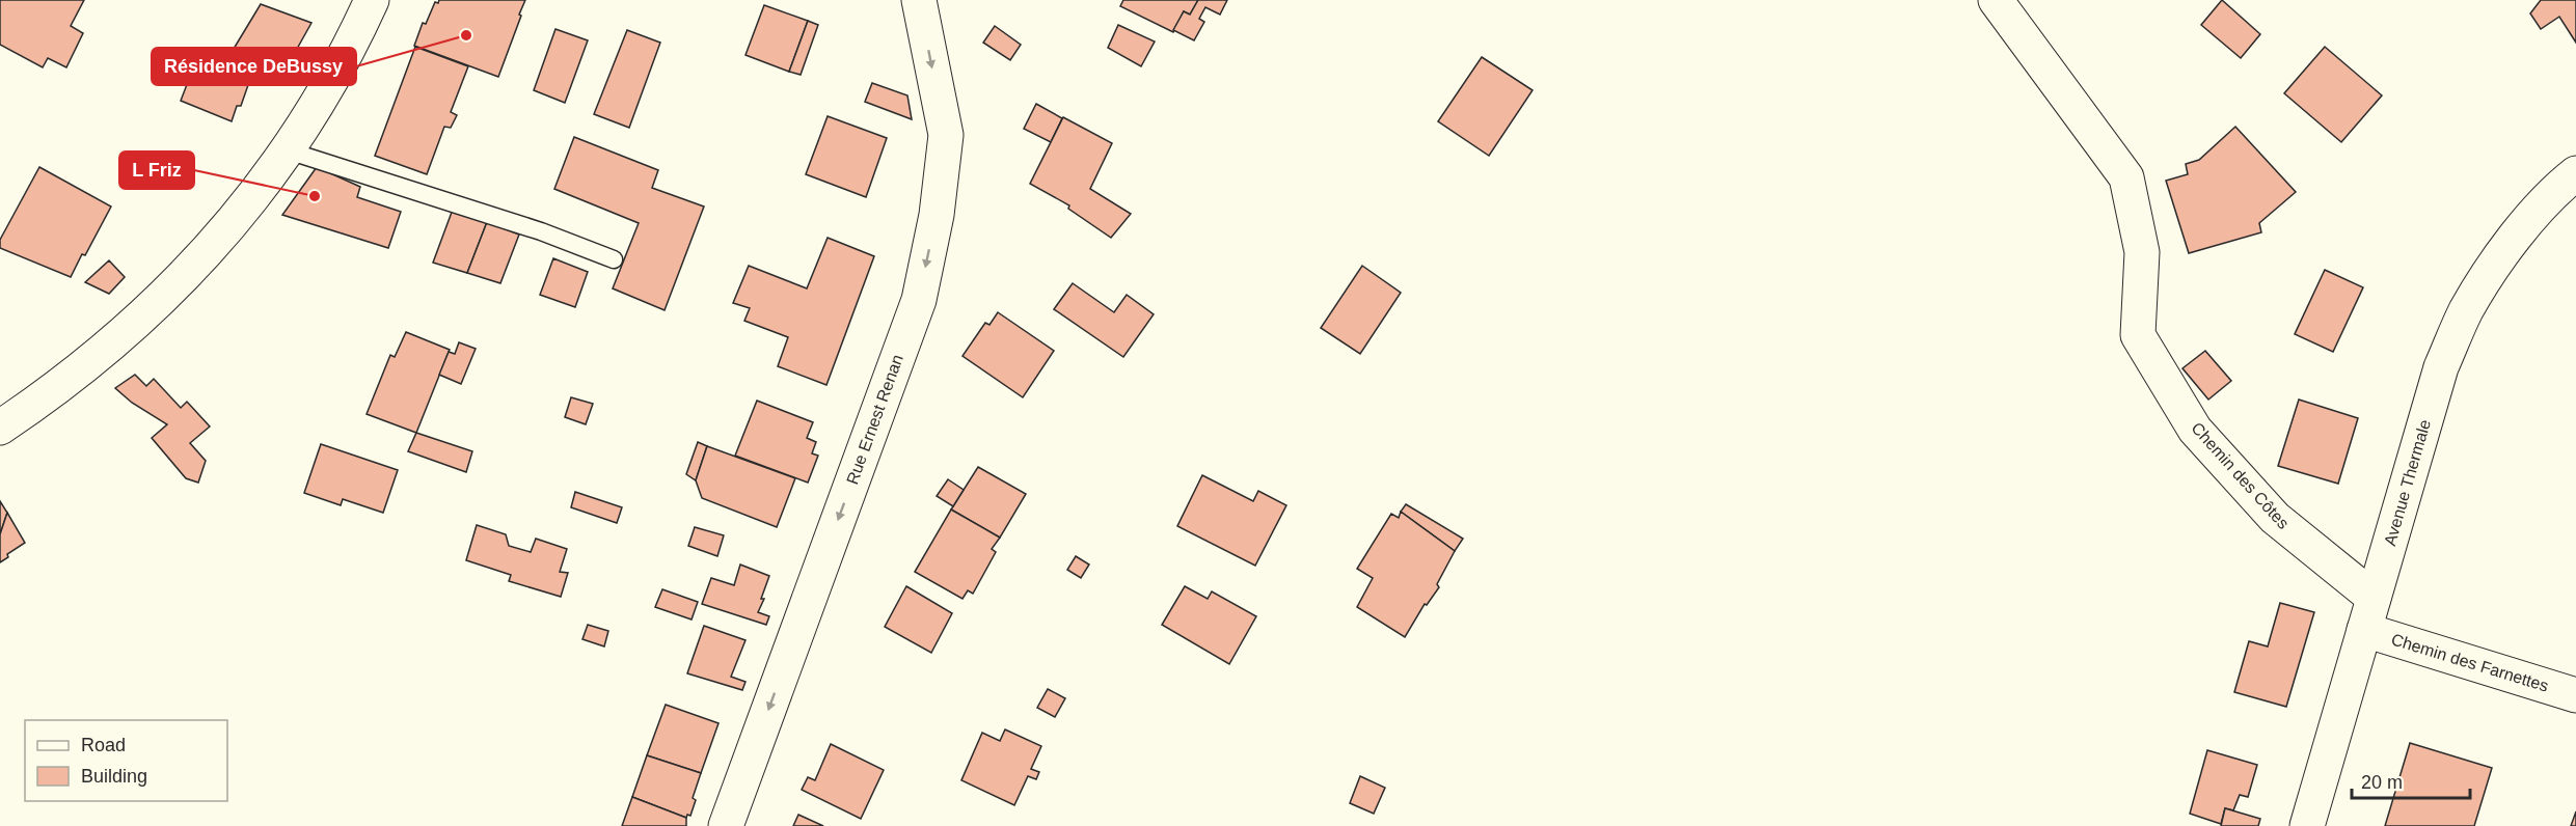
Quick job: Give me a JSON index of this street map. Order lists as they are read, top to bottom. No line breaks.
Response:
{"streets":{"street":["Rue Ernest Renan","Chemin des Côtes","Avenue Thermale","Chemin des Farnettes"]},"crossings":[["Chemin des Côtes","Avenue Thermale"],["Chemin des Côtes","Chemin des Farnettes"],["Avenue Thermale","Chemin des Farnettes"]],"one_way":["Rue Ernest Renan"],"places":["Résidence DeBussy","L Friz"],"legend":["Road","Building"],"scale_bar":"20 m"}
